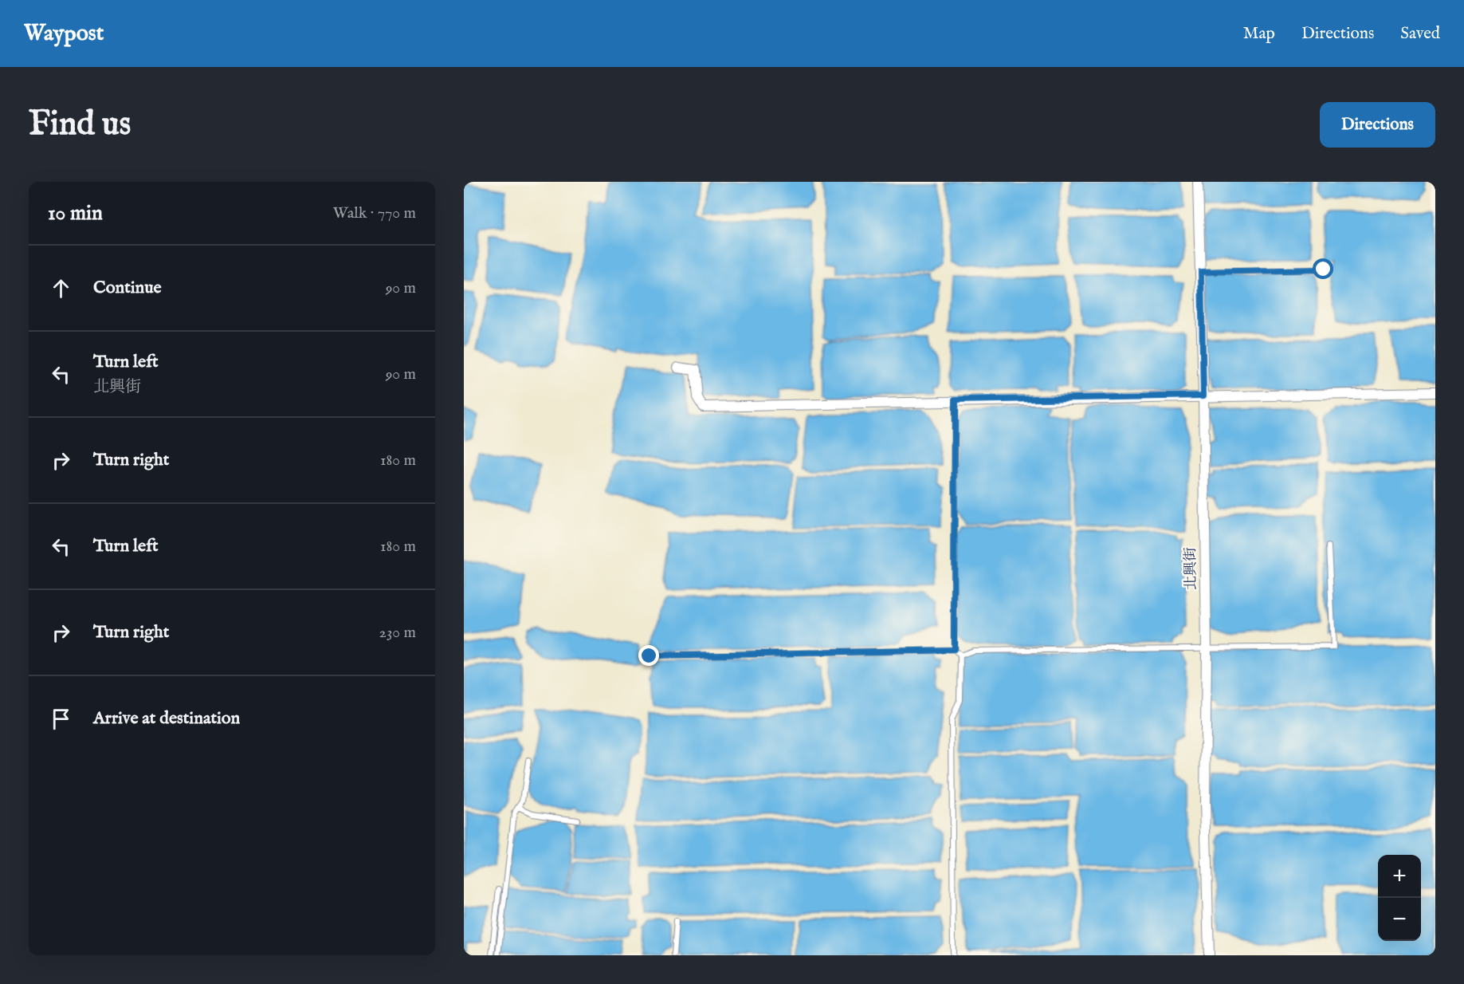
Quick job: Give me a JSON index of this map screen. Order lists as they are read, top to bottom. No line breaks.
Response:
{"streets":{"street":["北興街"]},"page":{"header":"Waypost","nav":["Map","Directions","Saved"],"buttons":"Directions","title":"Find us","heading":["10 min","Walk · 770 m"],"list":[["Continue","90 m"],["Turn left","北興街","90 m"],["Turn right","180 m"],["Turn left","180 m"],["Turn right","230 m"],"Arrive at destination"],"map_buttons":["+","−"]}}
